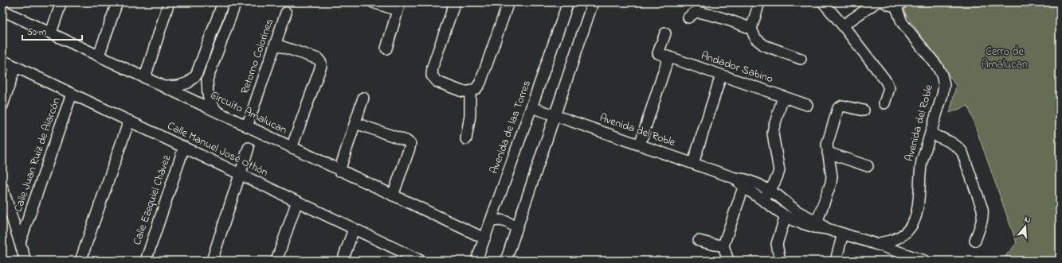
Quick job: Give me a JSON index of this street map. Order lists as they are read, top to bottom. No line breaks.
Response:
{"streets":{"street":["Retorno Colorines","Andador Sabino","Circuito Amalucan","Avenida del Roble","Avenida de las Torres","Calle Manuel José Othón","Calle Juan Ruiz de Alarcón","Calle Ezequiel Chávez"]},"crossings":[["Retorno Colorines","Circuito Amalucan"],["Circuito Amalucan","Avenida de las Torres"],["Avenida del Roble","Avenida de las Torres"],["Calle Manuel José Othón","Calle Juan Ruiz de Alarcón"],["Calle Manuel José Othón","Calle Ezequiel Chávez"]],"parks":["Cerro de Amalucan"],"scale_bar":"50 m","north":"top"}
